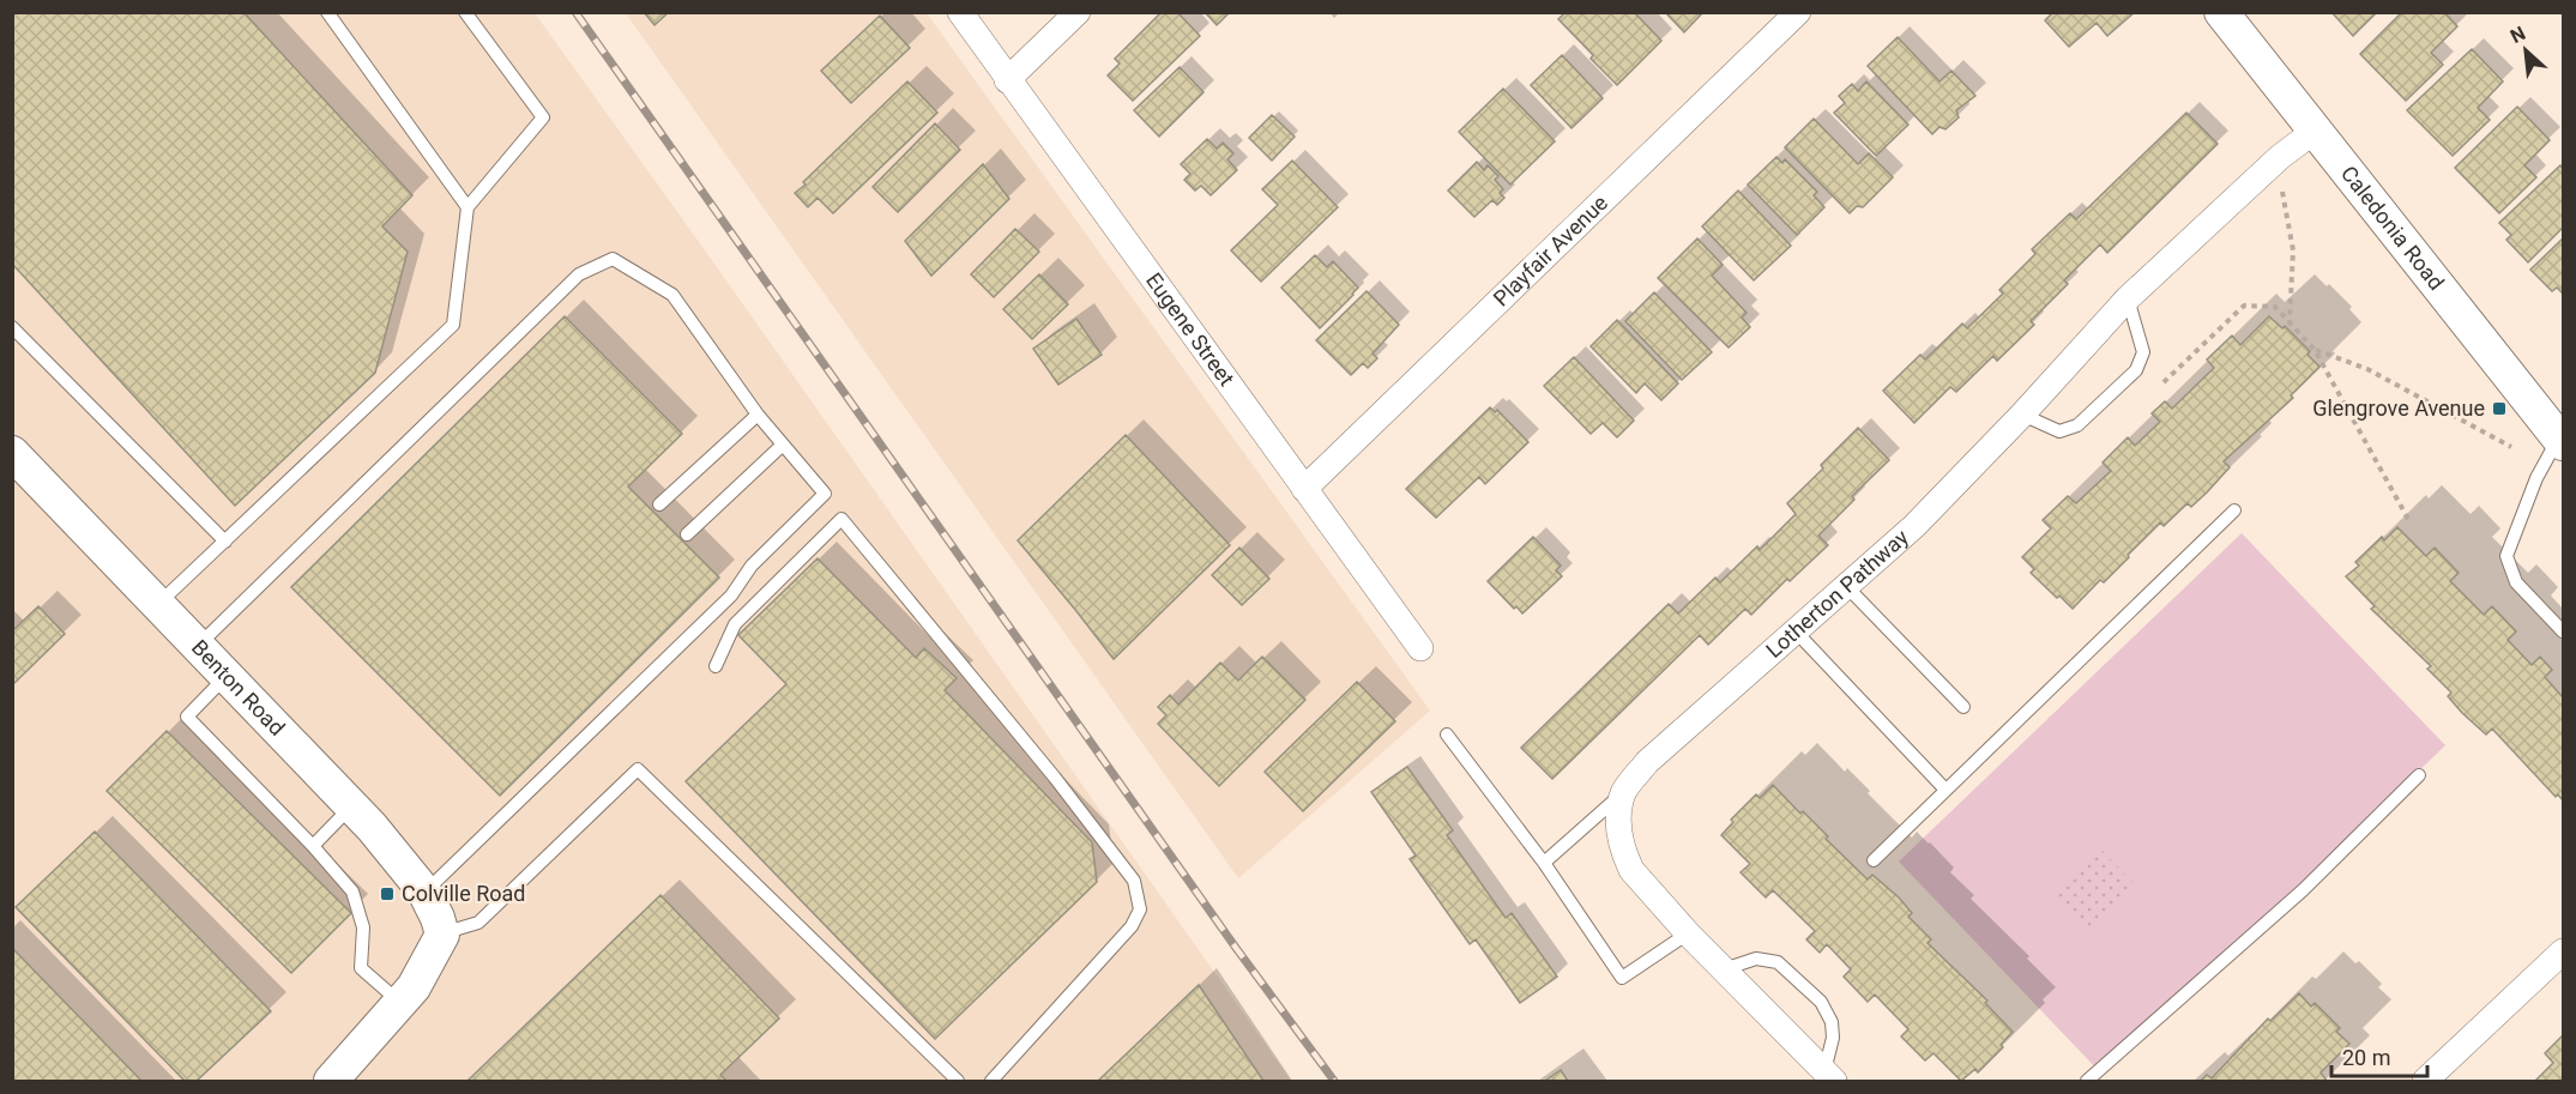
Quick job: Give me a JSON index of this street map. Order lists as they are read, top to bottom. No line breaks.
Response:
{"streets":{"street":["Caledonia Road","Playfair Avenue","Eugene Street","Lotherton Pathway","Benton Road"]},"crossings":[["Caledonia Road","Lotherton Pathway"],["Playfair Avenue","Eugene Street"]],"places":{"transit":["Glengrove Avenue","Colville Road"]},"scale_bar":"20 m","north":"top left"}
